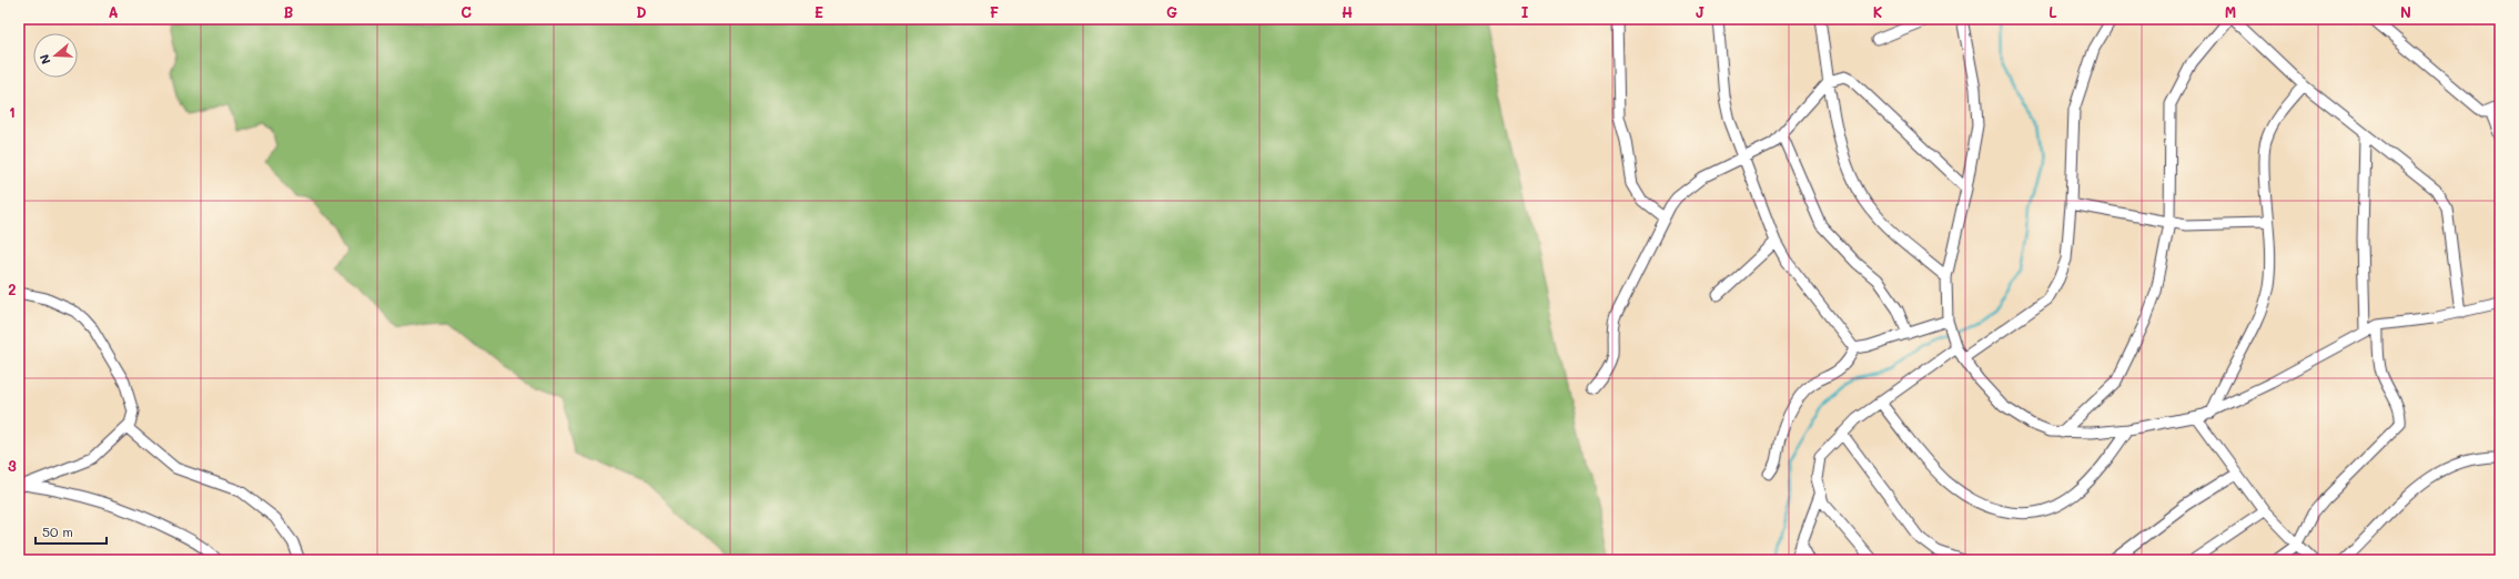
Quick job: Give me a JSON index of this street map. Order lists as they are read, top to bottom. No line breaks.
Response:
{"scale_bar":"50 m","north":"left","grid":{"columns":["A","B","C","D","E","F","G","H","I","J","K","L","M","N"],"rows":["1","2","3"]}}
